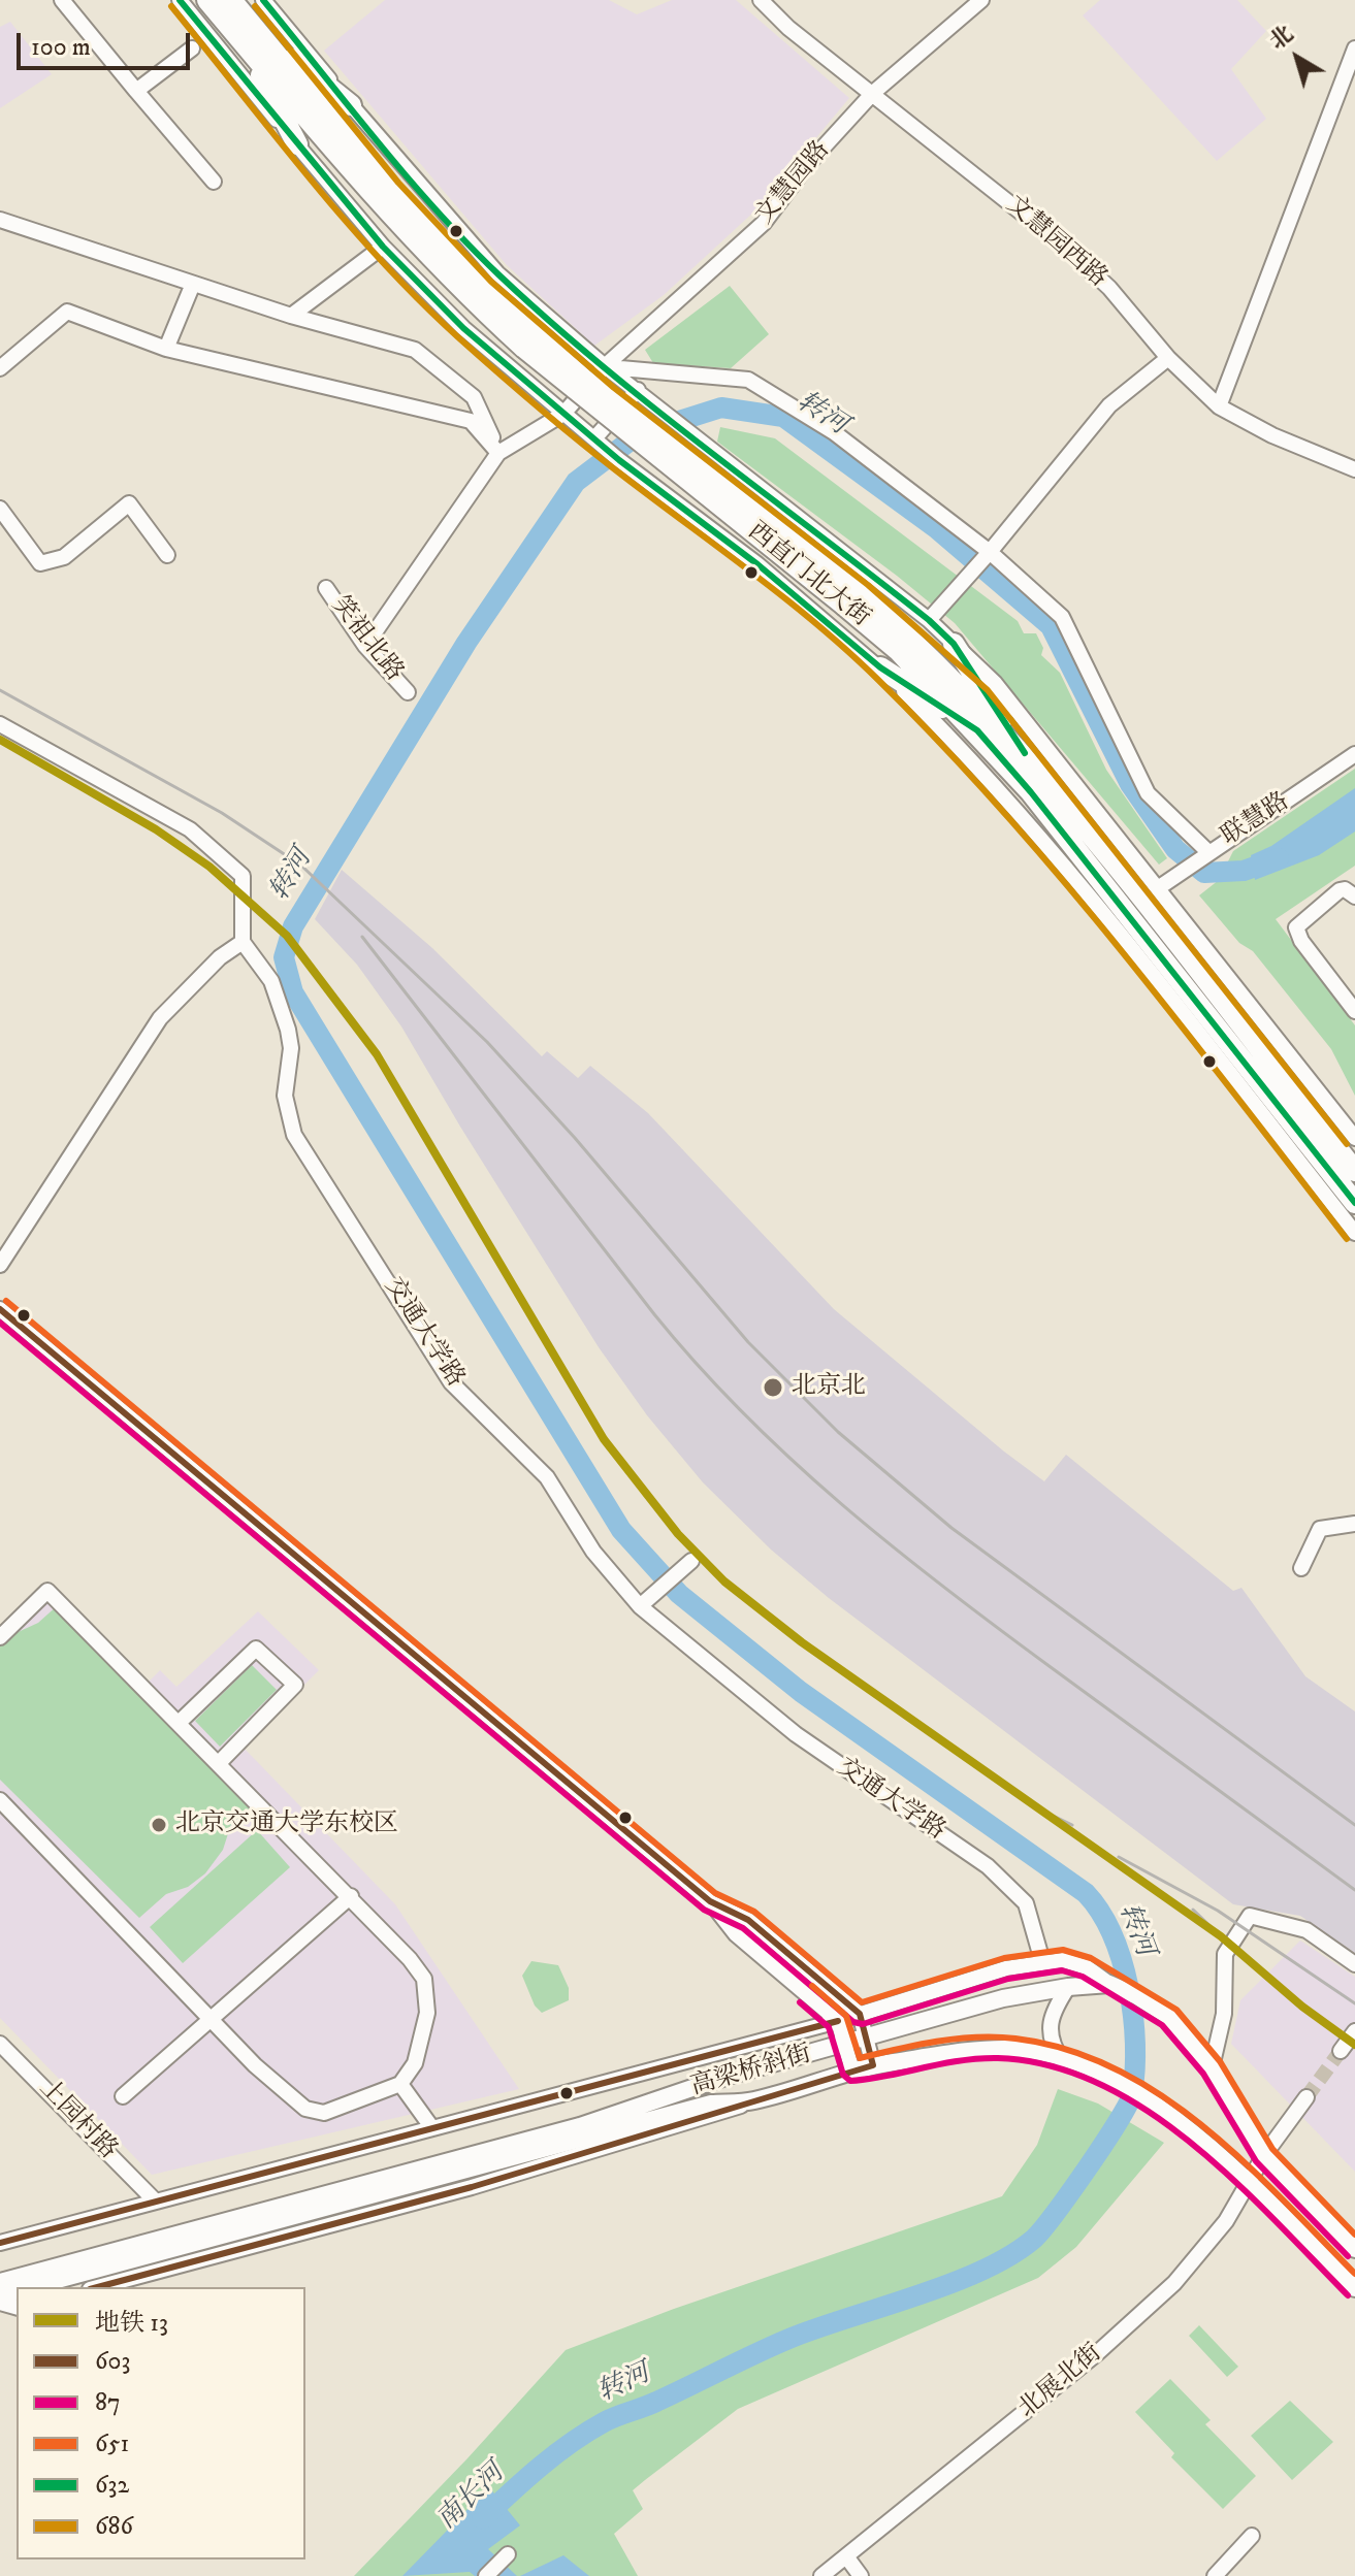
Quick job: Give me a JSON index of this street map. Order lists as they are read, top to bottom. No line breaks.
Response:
{"streets":{"highway":["西直门北大街"],"main road":["高梁桥斜街"],"street":["文慧园路","文慧园西路","笑祖北路","联慧路","交通大学路","上园村路","北展北街"]},"crossings":[["文慧园路","文慧园西路"],["文慧园路","西直门北大街"],["西直门北大街","联慧路"],["交通大学路","高梁桥斜街"],["高梁桥斜街","上园村路"],["高梁桥斜街","北展北街"]],"water":["转河","南长河"],"places":["北京北","北京交通大学东校区"],"lines":["transit line 632","transit line 686","metro line 13","transit line 651","transit line 603","transit line 87"],"legend":["地铁 13","603","87","651","632","686"],"scale_bar":"100 m","north":"top left"}
